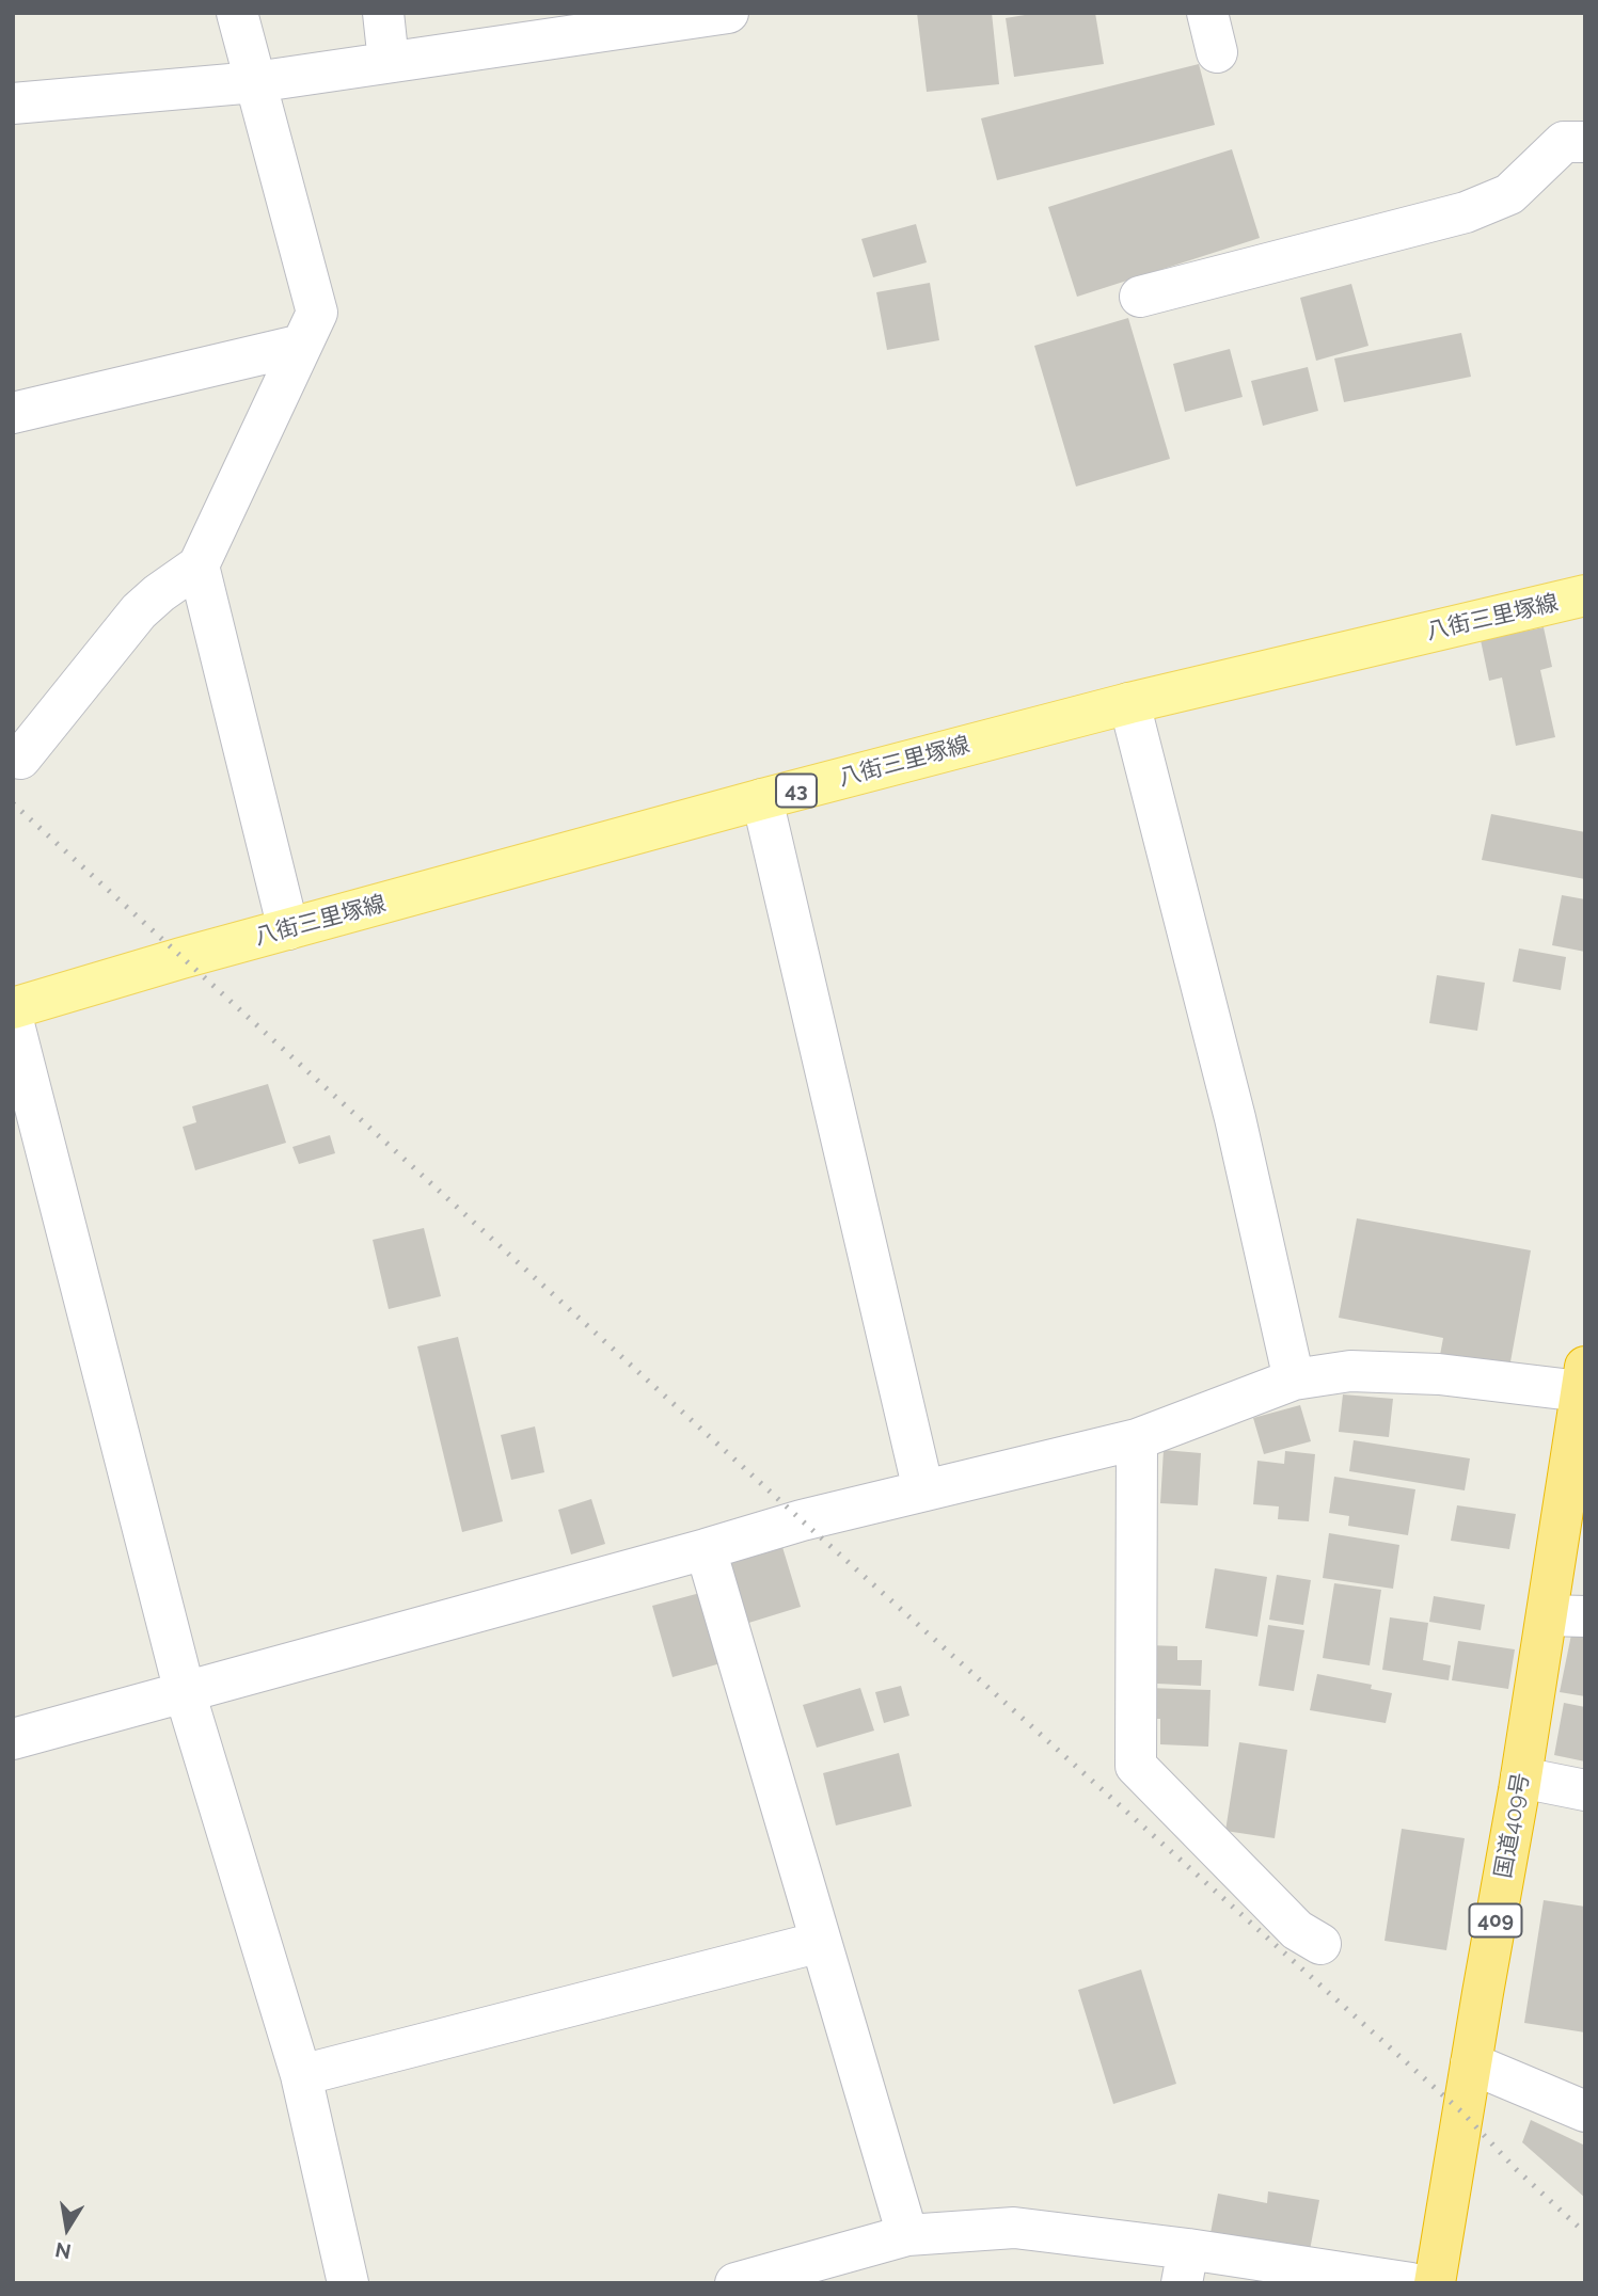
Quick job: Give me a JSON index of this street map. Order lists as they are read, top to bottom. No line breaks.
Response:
{"streets":{"highway":["国道409号","409"],"main road":["八街三里塚線","43"]},"north":"bottom"}
